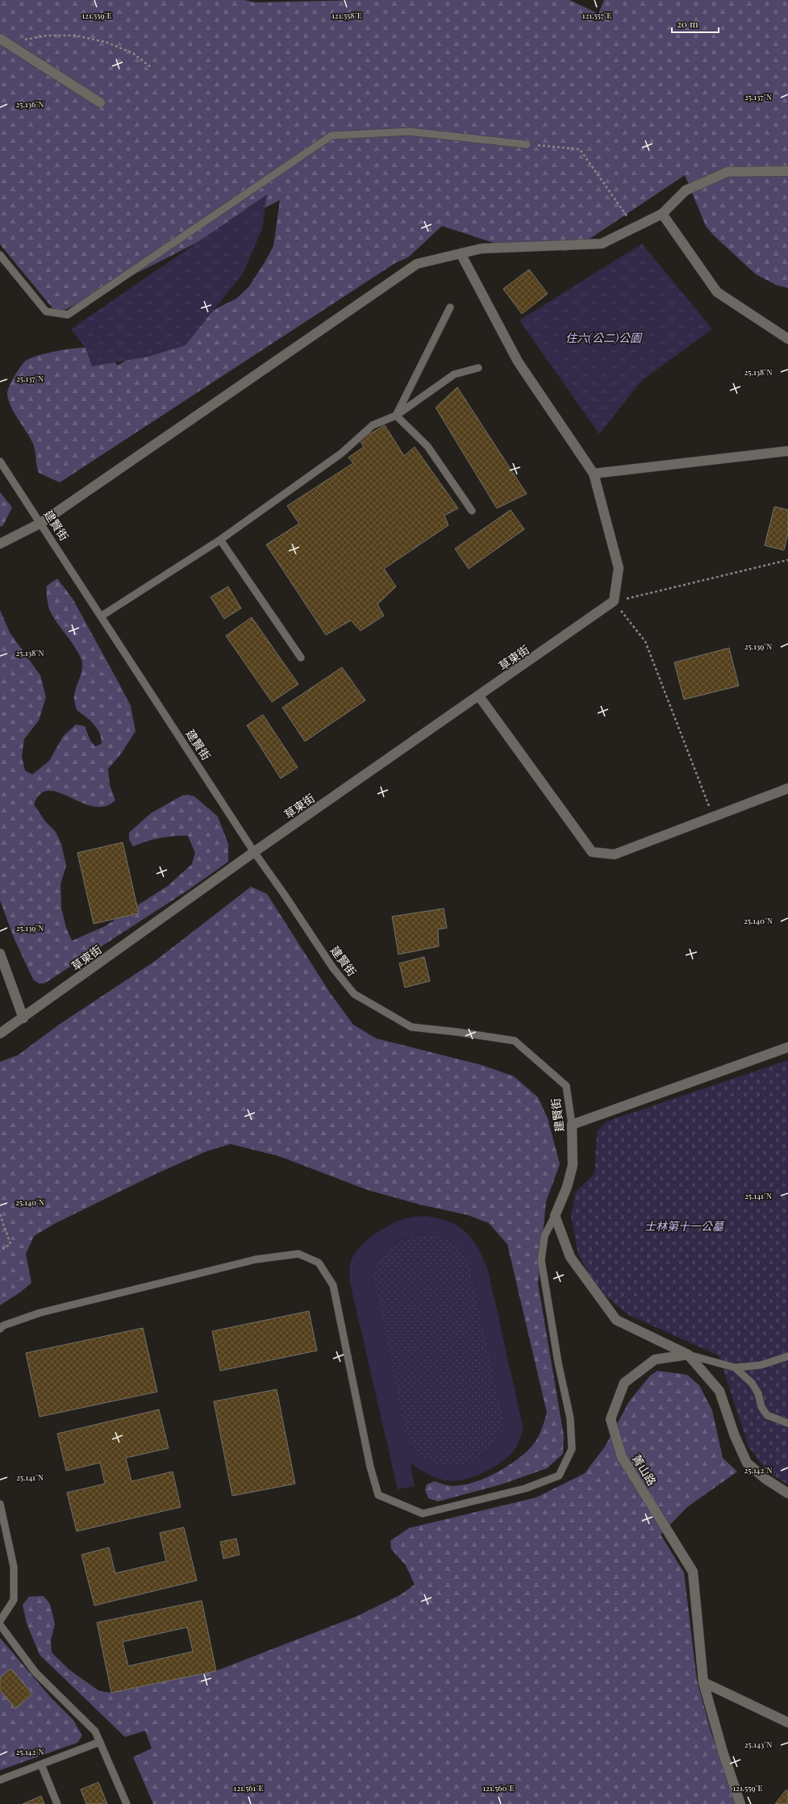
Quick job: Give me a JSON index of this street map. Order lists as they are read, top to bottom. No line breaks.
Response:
{"streets":{"street":["建賢街","草東街","菁山路"]},"crossings":[["建賢街","草東街"]],"parks":["住六(公二)公園","士林第十一公墓"],"scale_bar":"20 m","coordinates":["121.559°E","121.557°E","121.558°E","25.137°N","25.136°N","25.138°N","25.139°N","25.140°N","25.141°N","25.142°N","25.143°N","121.561°E","121.560°E"]}
